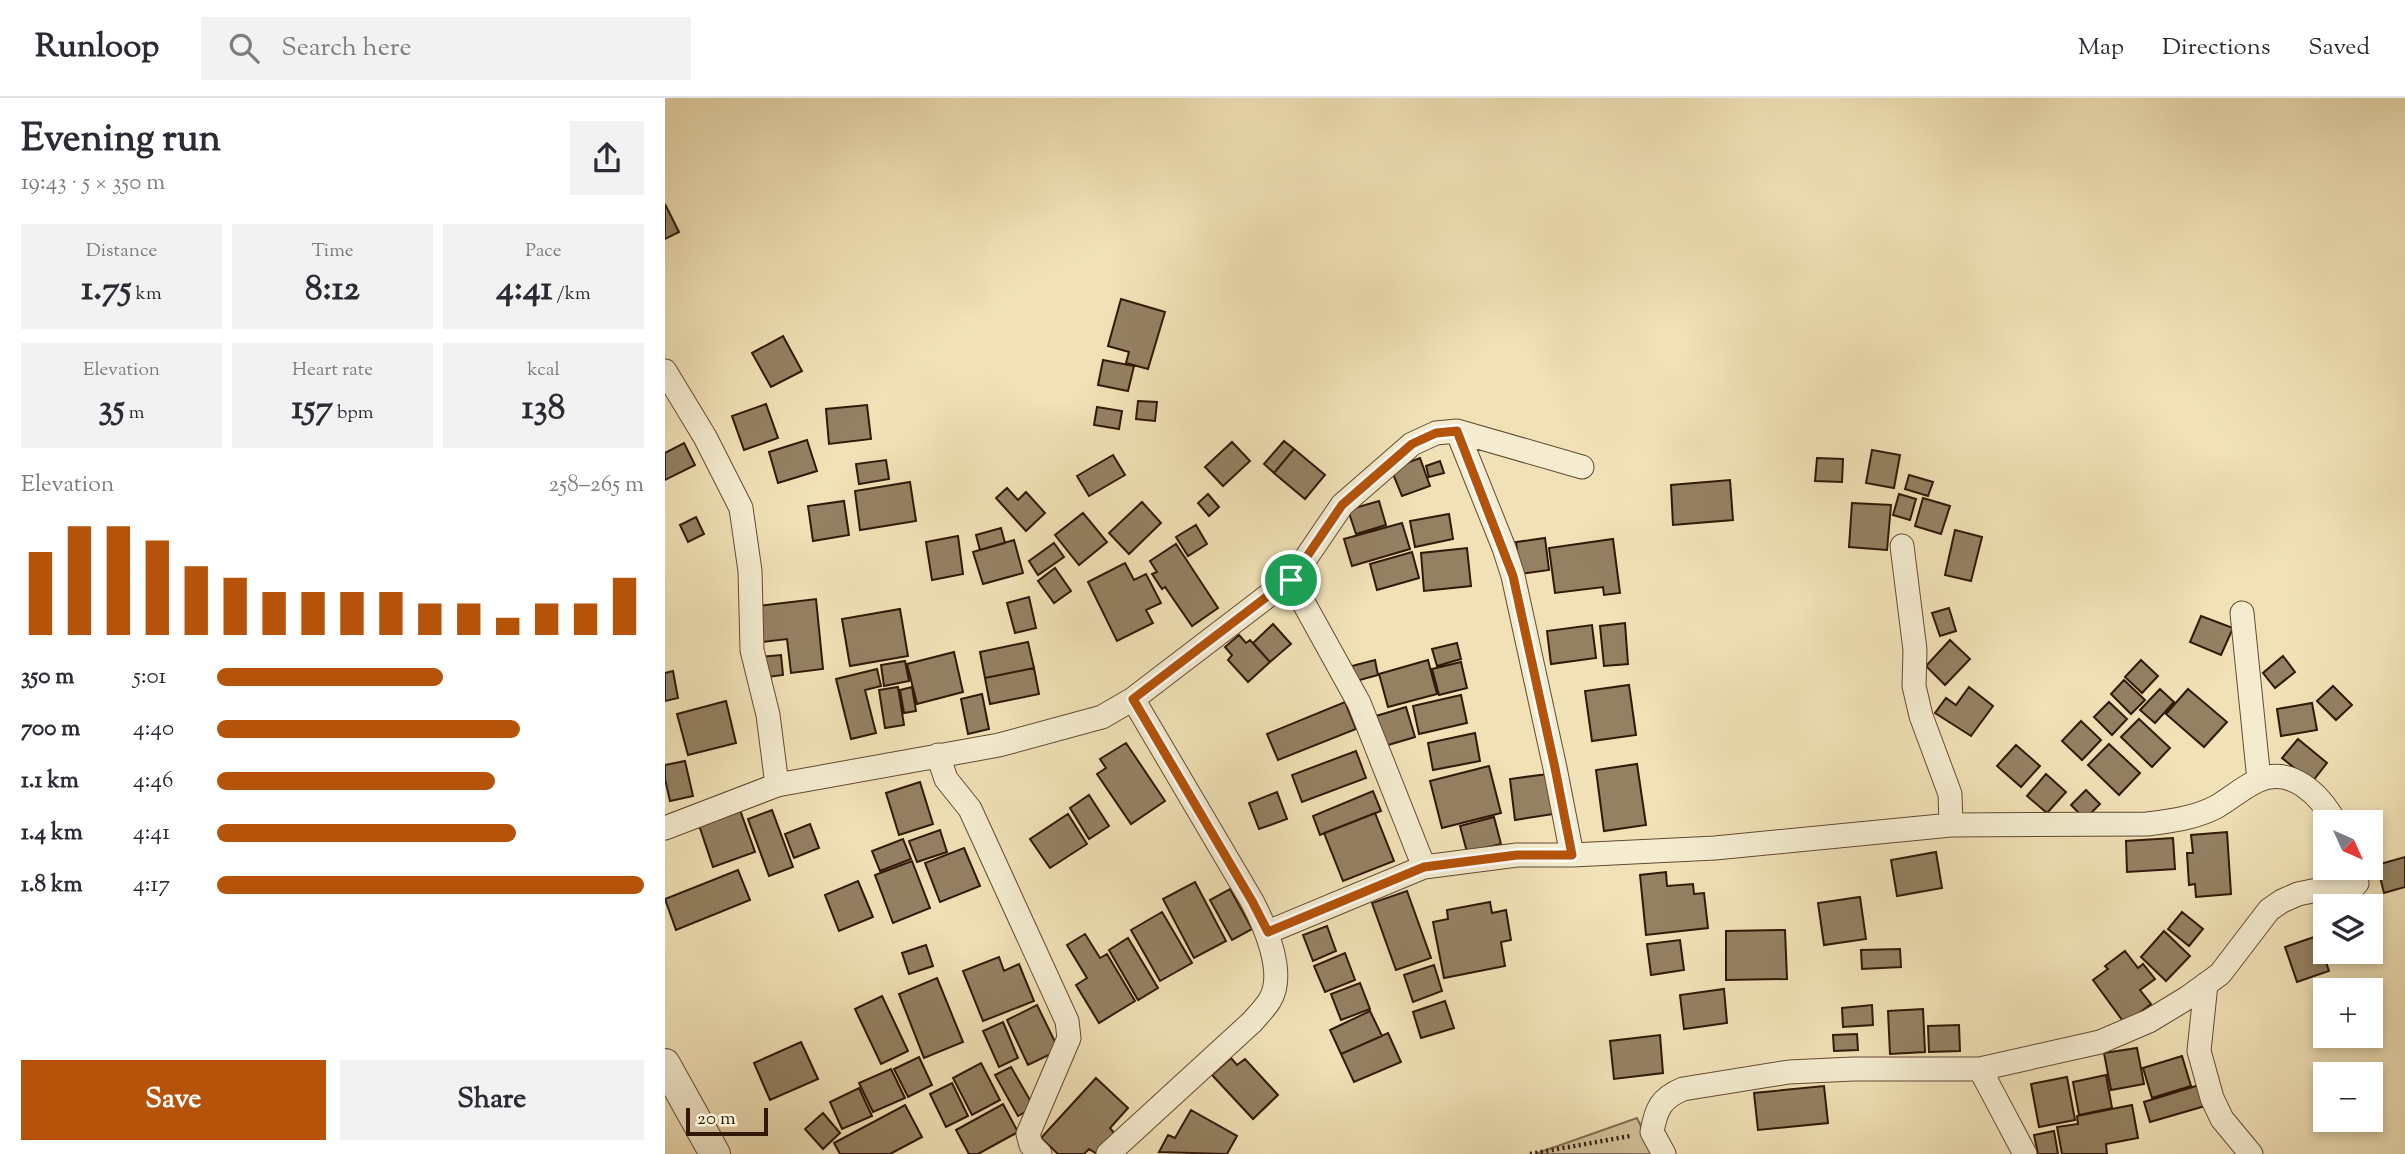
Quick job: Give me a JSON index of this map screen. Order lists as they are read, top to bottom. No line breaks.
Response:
{"scale_bar":"20 m","north":"bottom right","page":{"header":"Runloop","search":"Search here","nav":["Map","Directions","Saved"],"heading":["Evening run","19:43 · 5 × 350 m"],"stats":[["Distance","1.75 km"],["Time","8:12"],["Pace","4:41 /km"],["Elevation","35 m"],["Heart rate","157 bpm"],["kcal","138"]],"chart":["Elevation","258–265 m"],"list":[{"name":"350 m","note":"5:01"},{"name":"700 m","note":"4:40"},{"name":"1.1 km","note":"4:46"},{"name":"1.4 km","note":"4:41"},{"name":"1.8 km","note":"4:17"}],"map_buttons":["+","−"],"buttons":["Save","Share"],"scale":"20 m"}}
